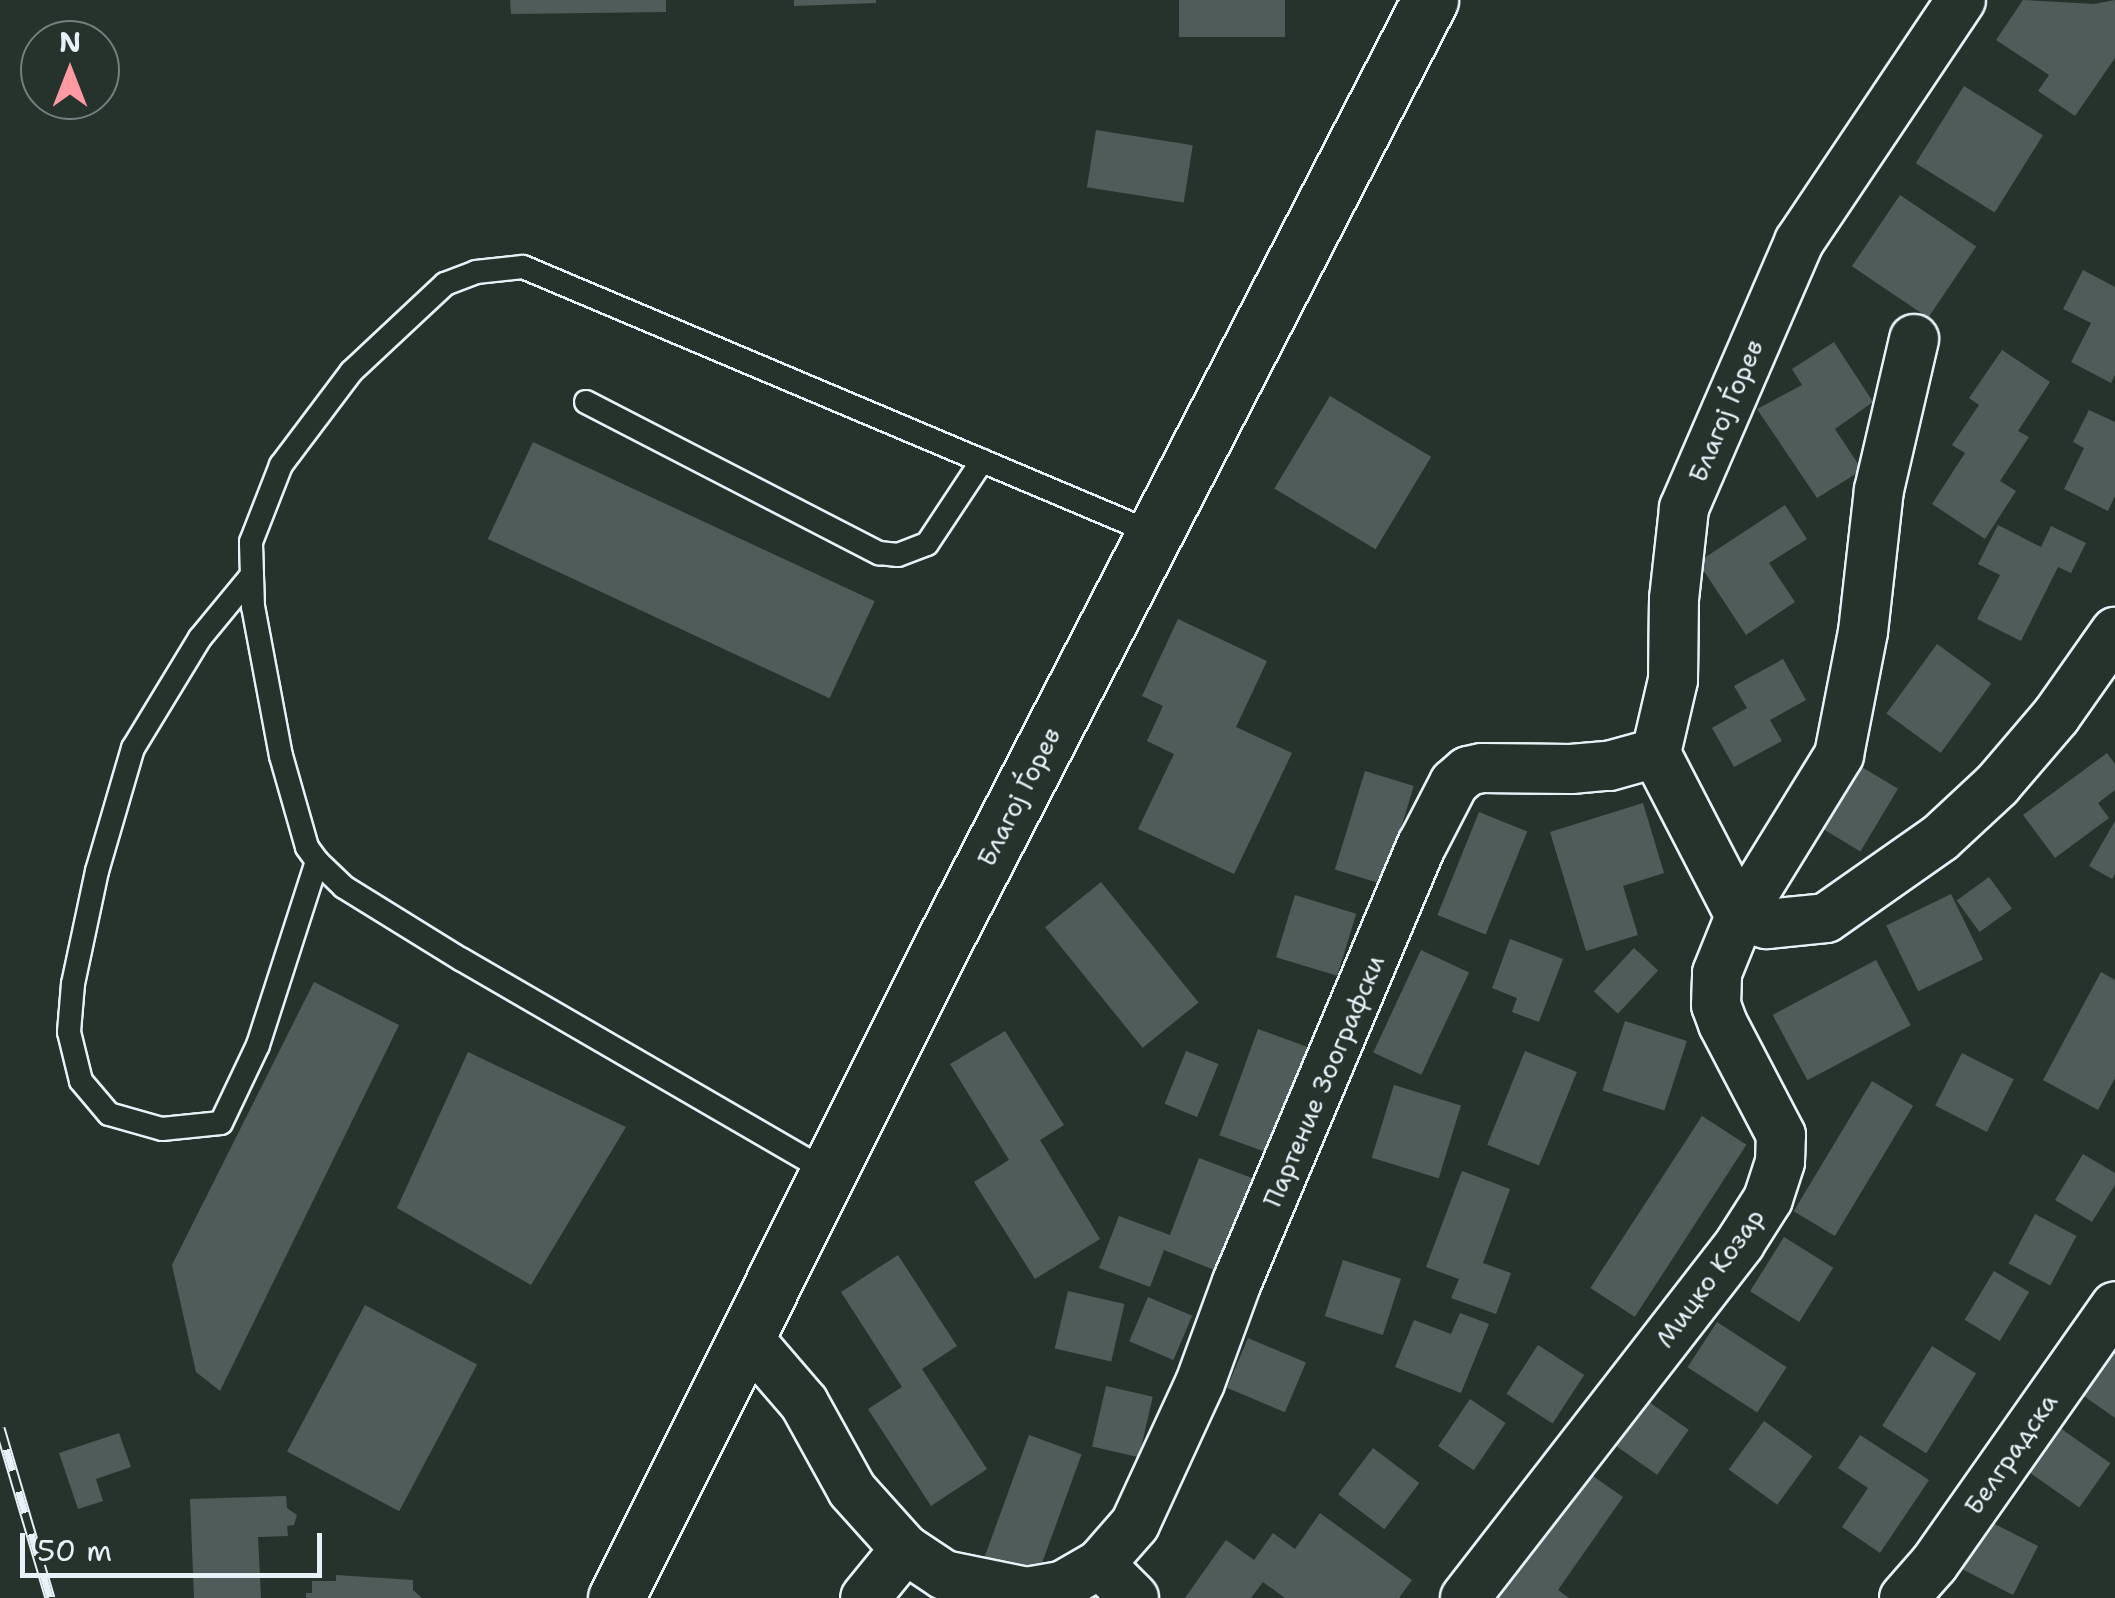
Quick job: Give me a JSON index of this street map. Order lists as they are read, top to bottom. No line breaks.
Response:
{"streets":{"main road":["Благој Ѓорев"],"street":["Партение Зоографски","Мицко Козар","Белградска"]},"crossings":[["Благој Ѓорев","Партение Зоографски"]],"scale_bar":"50 m","north":"top"}
